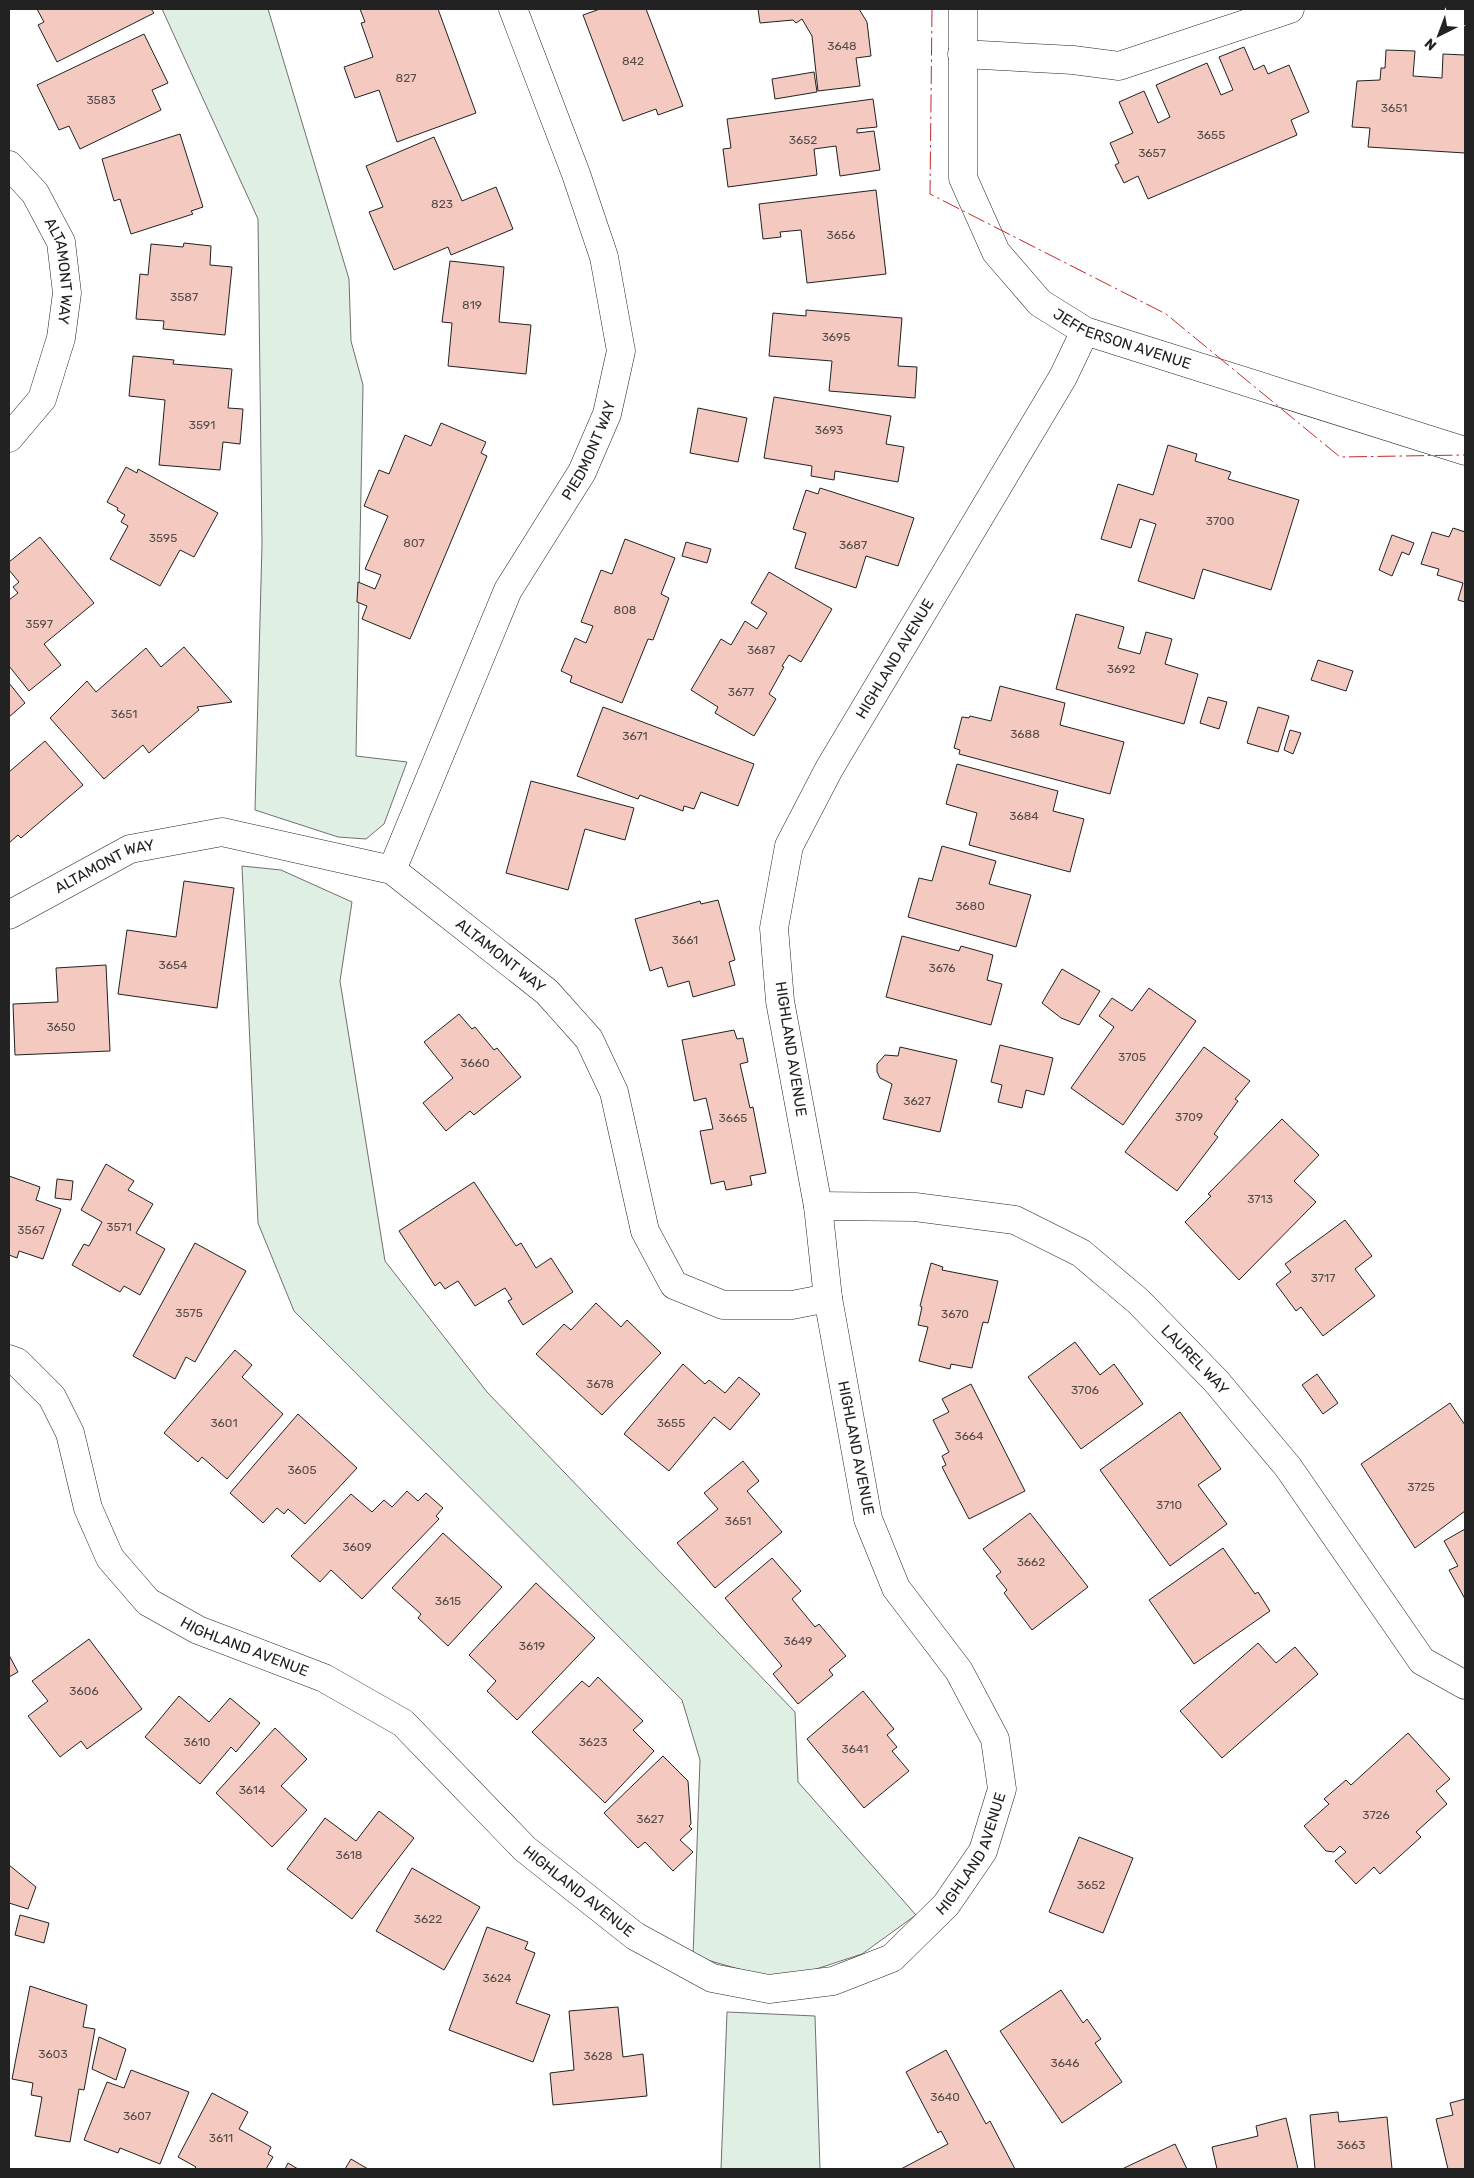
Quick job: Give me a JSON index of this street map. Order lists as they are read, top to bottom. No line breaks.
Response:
{"streets":{"street":["ALTAMONT WAY","JEFFERSON AVENUE","PIEDMONT WAY","HIGHLAND AVENUE","LAUREL WAY"]},"crossings":[["ALTAMONT WAY","PIEDMONT WAY"],["ALTAMONT WAY","HIGHLAND AVENUE"],["JEFFERSON AVENUE","HIGHLAND AVENUE"],["HIGHLAND AVENUE","LAUREL WAY"]],"house_numbers":["3648","842","827","3583","3651","3655","3652","3657","823","3656","3587","819","3695","3591","3693","3700","3595","807","3687","808","3597","3687","3692","3677","3651","3688","3671","3684","3680","3661","3654","3676","3650","3705","3660","3627","3709","3665","3713","3571","3567","3717","3575","3670","3678","3706","3601","3655","3664","3605","3725","3710","3651","3609","3662","3615","3649","3619","3606","3610","3623","3641","3614","3726","3627","3618","3652","3622","3624","3603","3628","3646","3640","3607","3611","3663"],"north":"bottom left"}
